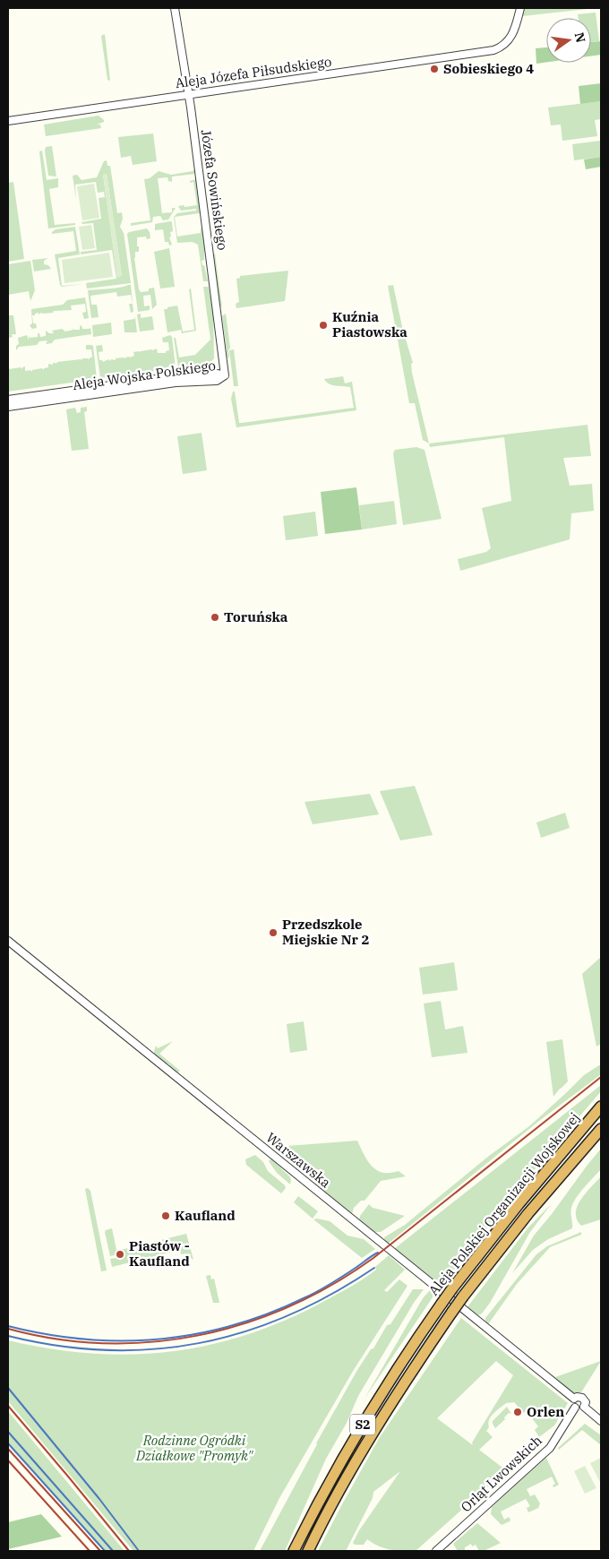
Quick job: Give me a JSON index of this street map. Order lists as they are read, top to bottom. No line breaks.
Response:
{"streets":{"highway":["Aleja Polskiej Organizacji Wojskowej","S2"],"street":["Aleja Józefa Piłsudskiego","Józefa Sowińskiego","Aleja Wojska Polskiego","Warszawska","Orląt Lwowskich"]},"crossings":[["Aleja Józefa Piłsudskiego","Józefa Sowińskiego"],["Józefa Sowińskiego","Aleja Wojska Polskiego"],["Warszawska","Orląt Lwowskich"]],"parks":["Rodzinne Ogródki Działkowe \"Promyk\""],"places":["Sobieskiego 4","Kuźnia Piastowska","Toruńska","Przedszkole Miejskie Nr 2","Kaufland","Piastów - Kaufland","Orlen"],"north":"right"}
